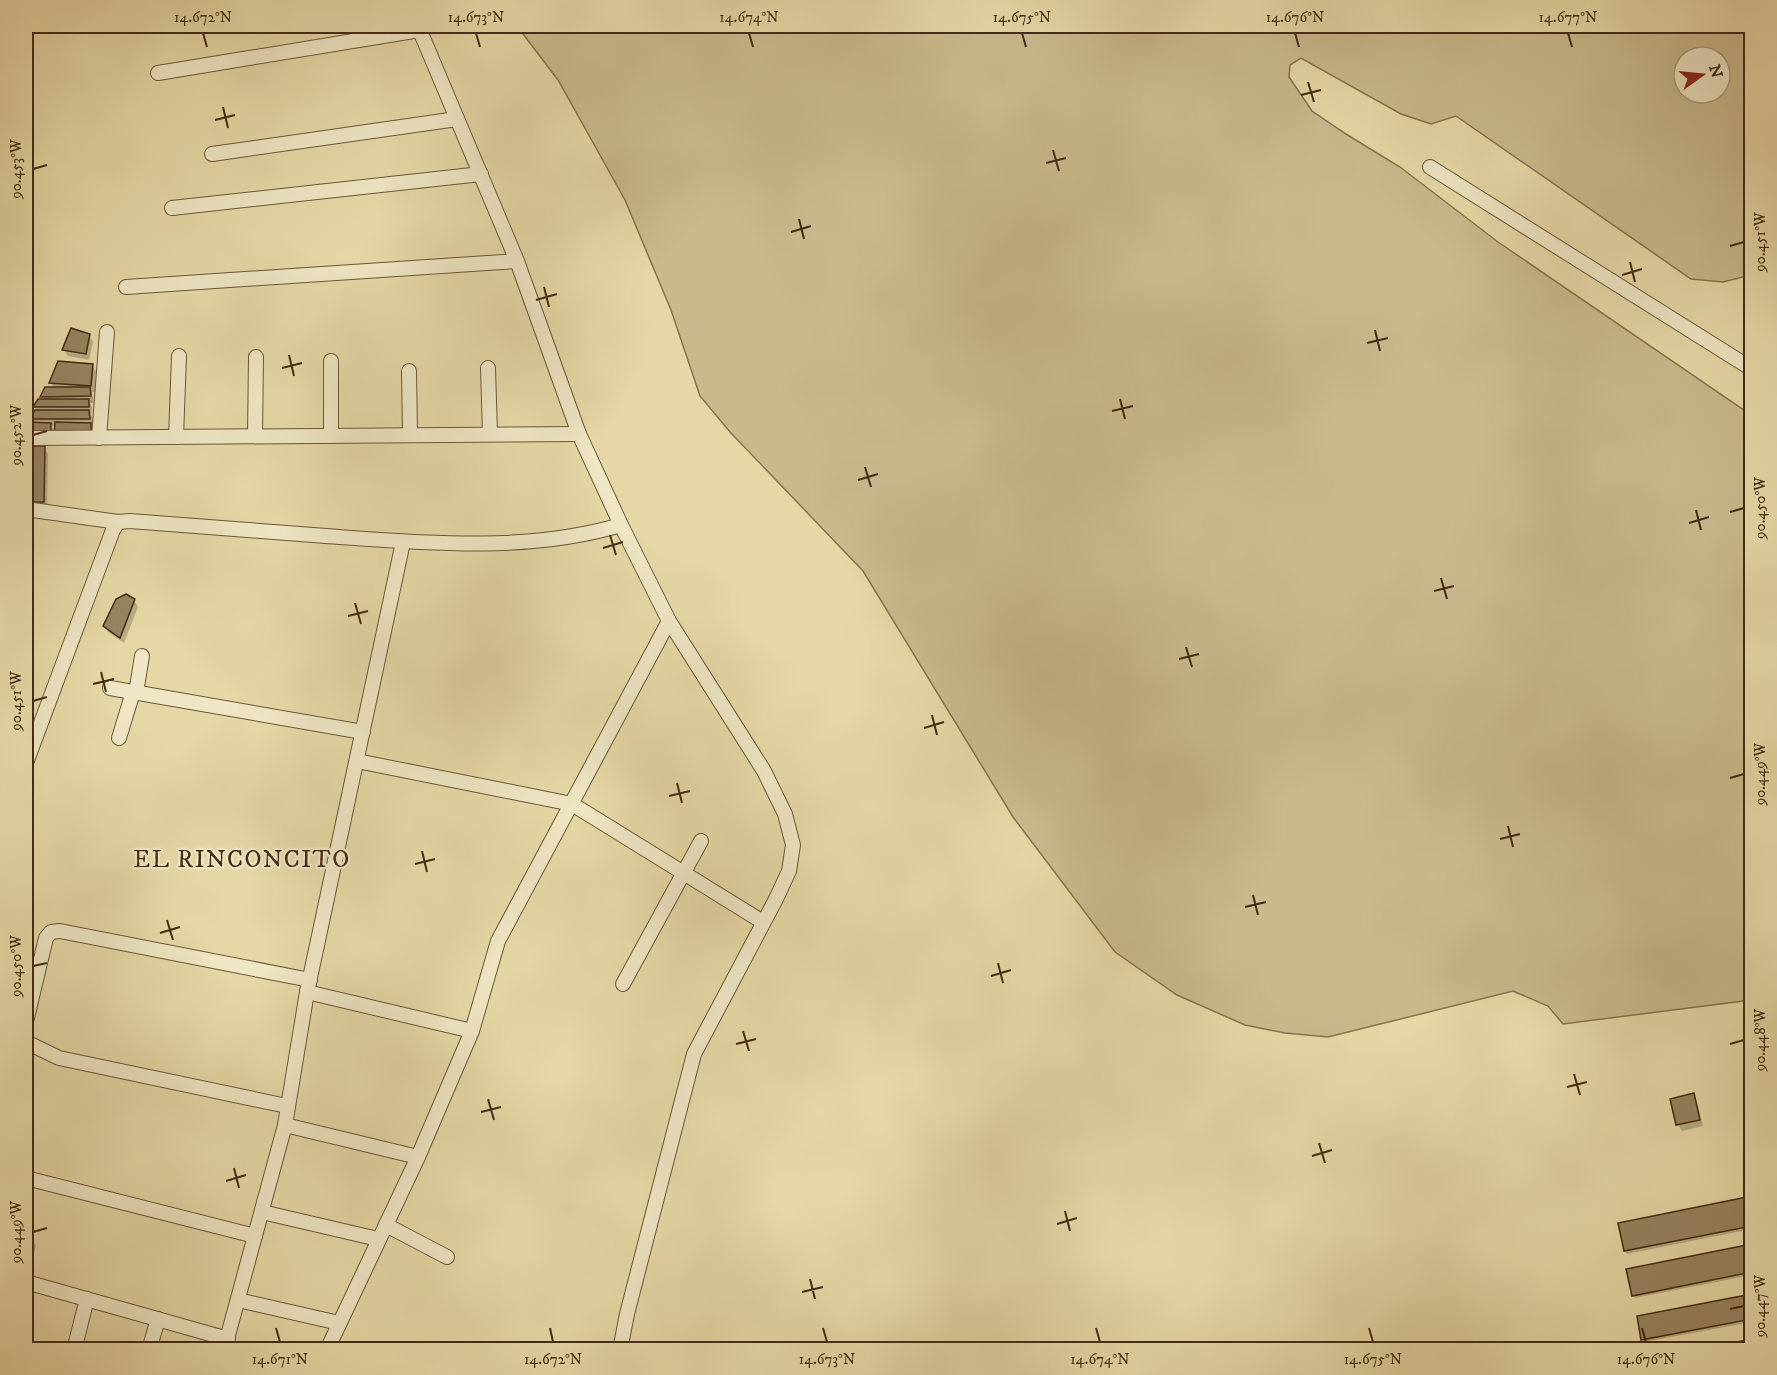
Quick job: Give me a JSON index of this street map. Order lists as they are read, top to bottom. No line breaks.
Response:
{"districts":["EL RINCONCITO"],"north":"right","coordinates":["14.672°N","14.673°N","14.674°N","14.675°N","14.676°N","14.677°N","90.453°W","90.451°W","90.452°W","90.450°W","90.449°W","90.448°W","90.447°W","14.671°N"]}
